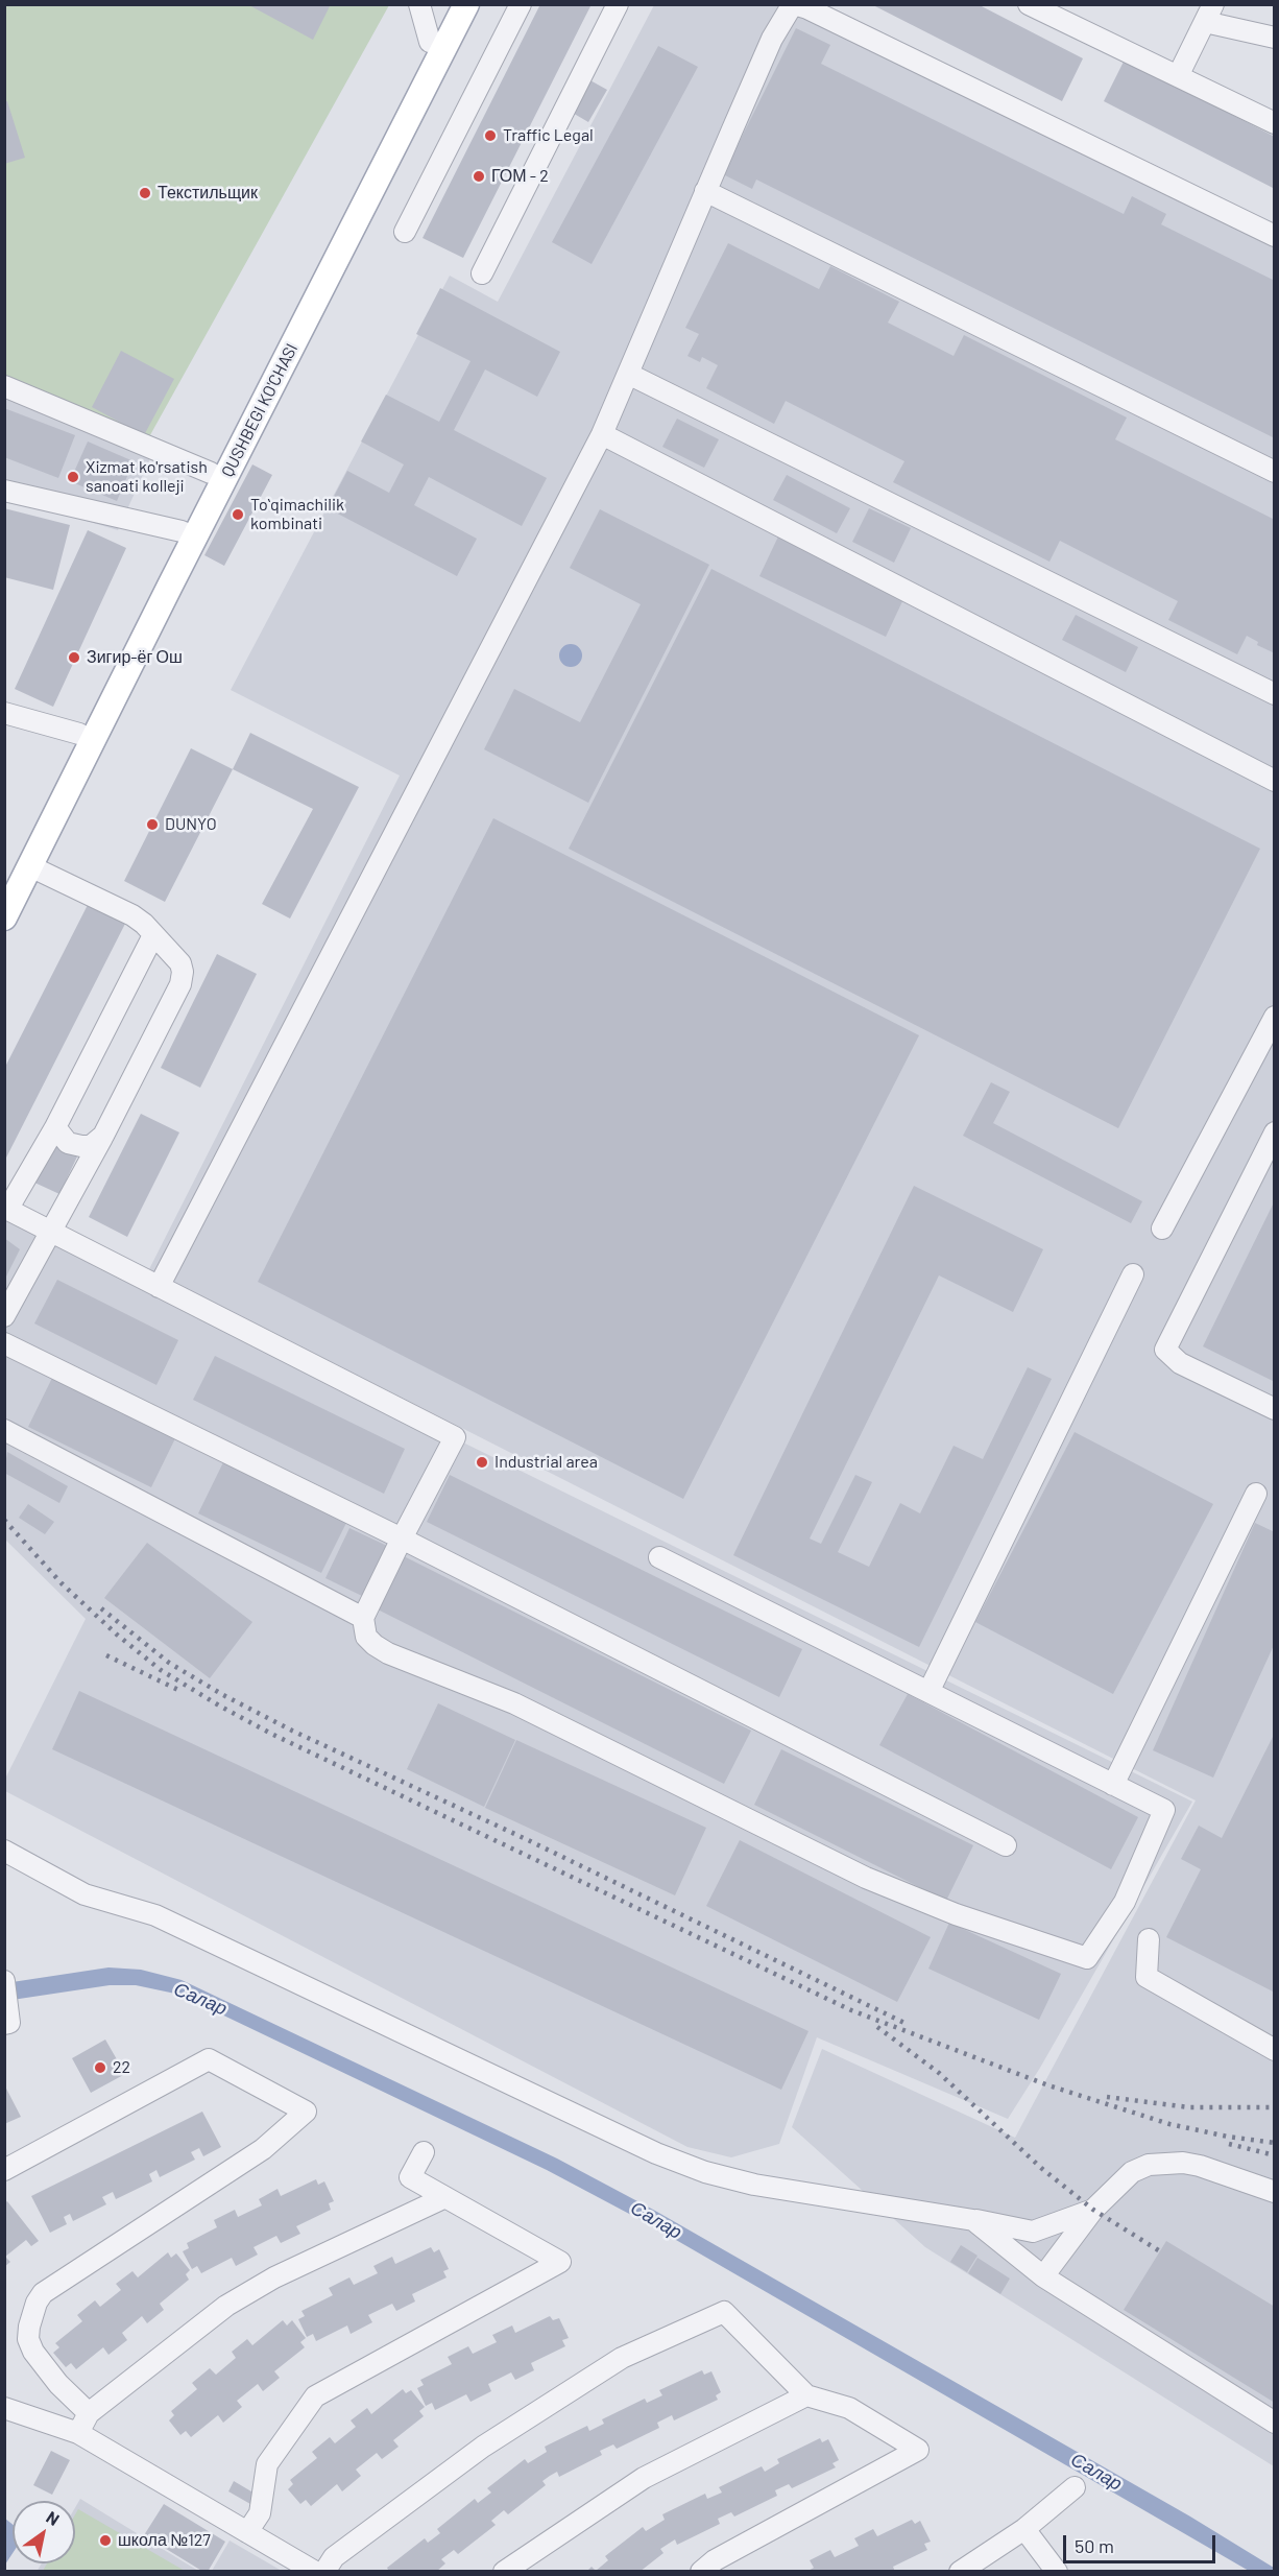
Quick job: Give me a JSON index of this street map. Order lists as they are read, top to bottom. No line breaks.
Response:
{"streets":{"main road":["QUSHBEGI KO'CHASI"]},"water":["Салар"],"places":["Traffic Legal","ГОМ - 2","Текстильщик","Xizmat ko'rsatish sanoati kolleji","Toʻqimachilik kombinati","Зигир-ёг Ош","DUNYO","Industrial area","22","школа №127"],"scale_bar":"50 m","north":"top right"}
